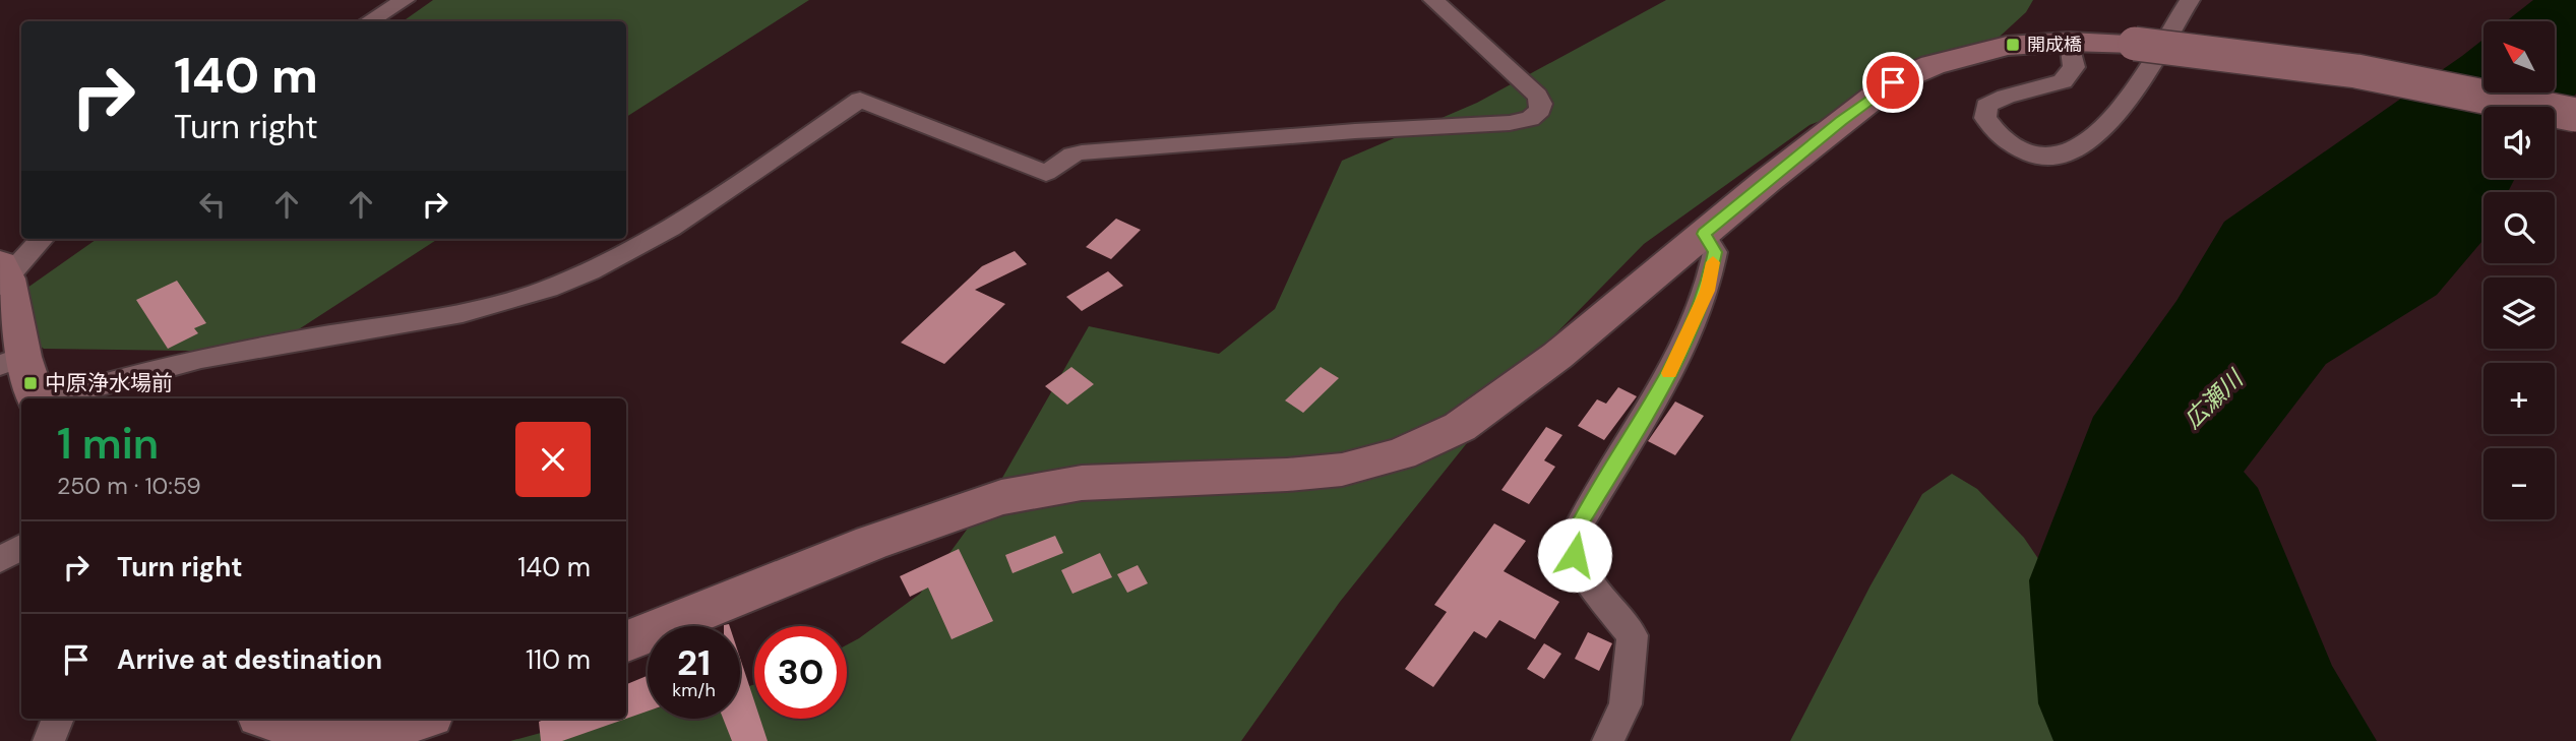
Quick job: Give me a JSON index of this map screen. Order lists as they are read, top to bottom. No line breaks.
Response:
{"water":["広瀬川"],"places":{"transit":["開成橋","中原浄水場前"]},"north":"top left","page":{"map_buttons":["+","−"],"turn":["140 m","Turn right"],"heading":["1 min","250 m · 10:59"],"list":[{"name":"Turn right","value":"140 m"},{"name":"Arrive at destination","value":"110 m"}],"speed":"21 km/h","limit":"30"}}
